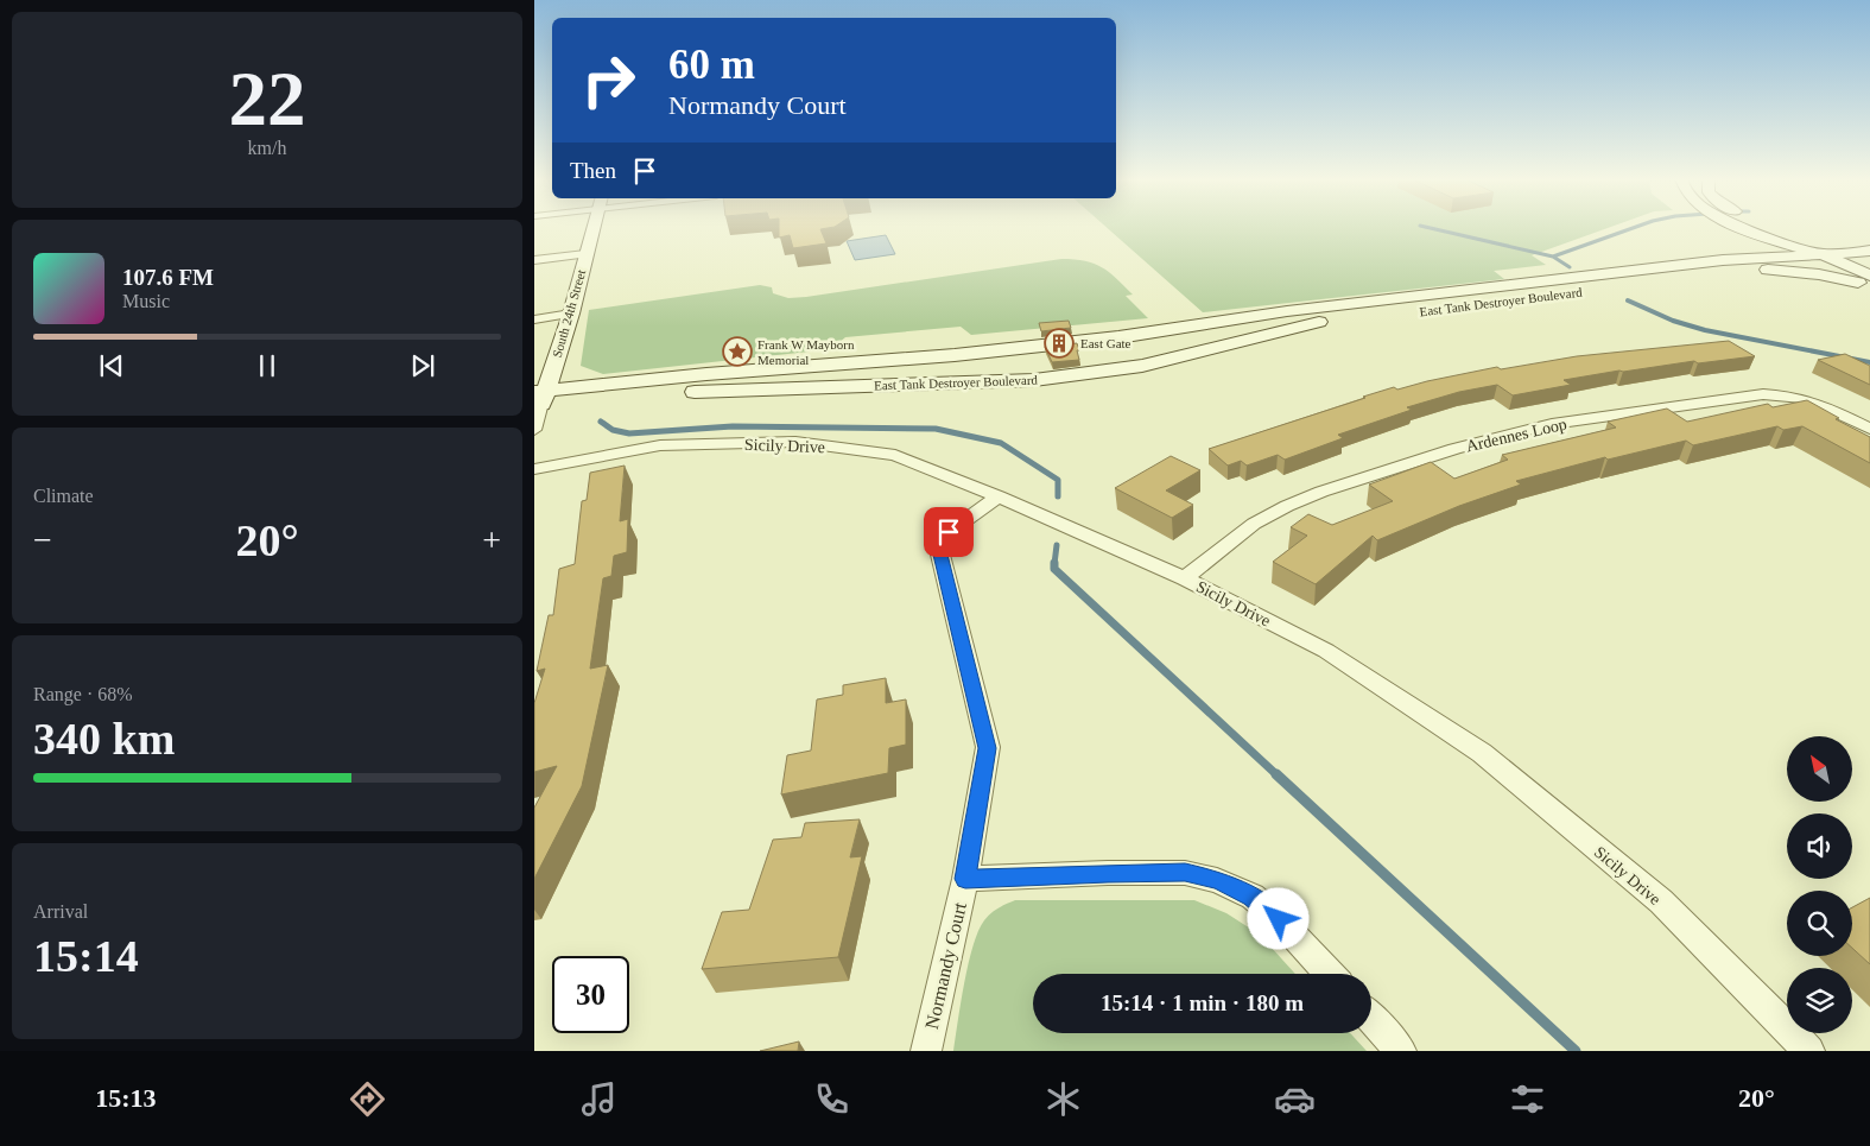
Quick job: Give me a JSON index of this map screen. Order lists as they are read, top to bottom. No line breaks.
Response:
{"streets":{"street":["East Tank Destroyer Boulevard","South 24th Street","Ardennes Loop","Sicily Drive","Normandy Court"]},"crossings":[["East Tank Destroyer Boulevard","South 24th Street"],["Ardennes Loop","Sicily Drive"],["Sicily Drive","Normandy Court"]],"places":{"building":["East Gate"],"place":["Frank W Mayborn Memorial"]},"north":"top left","page":{"tile":[["22","km/h"],"Climate",["Range · 68%","340 km"],["Arrival","15:14"]],"turn":["60 m","Normandy Court"],"then":"Then","song":["107.6 FM","Music"],"heat":["−","20°","+"],"limit":"30","trip":"15:14 · 1 min · 180 m","tabs":["15:13","20°"]}}
